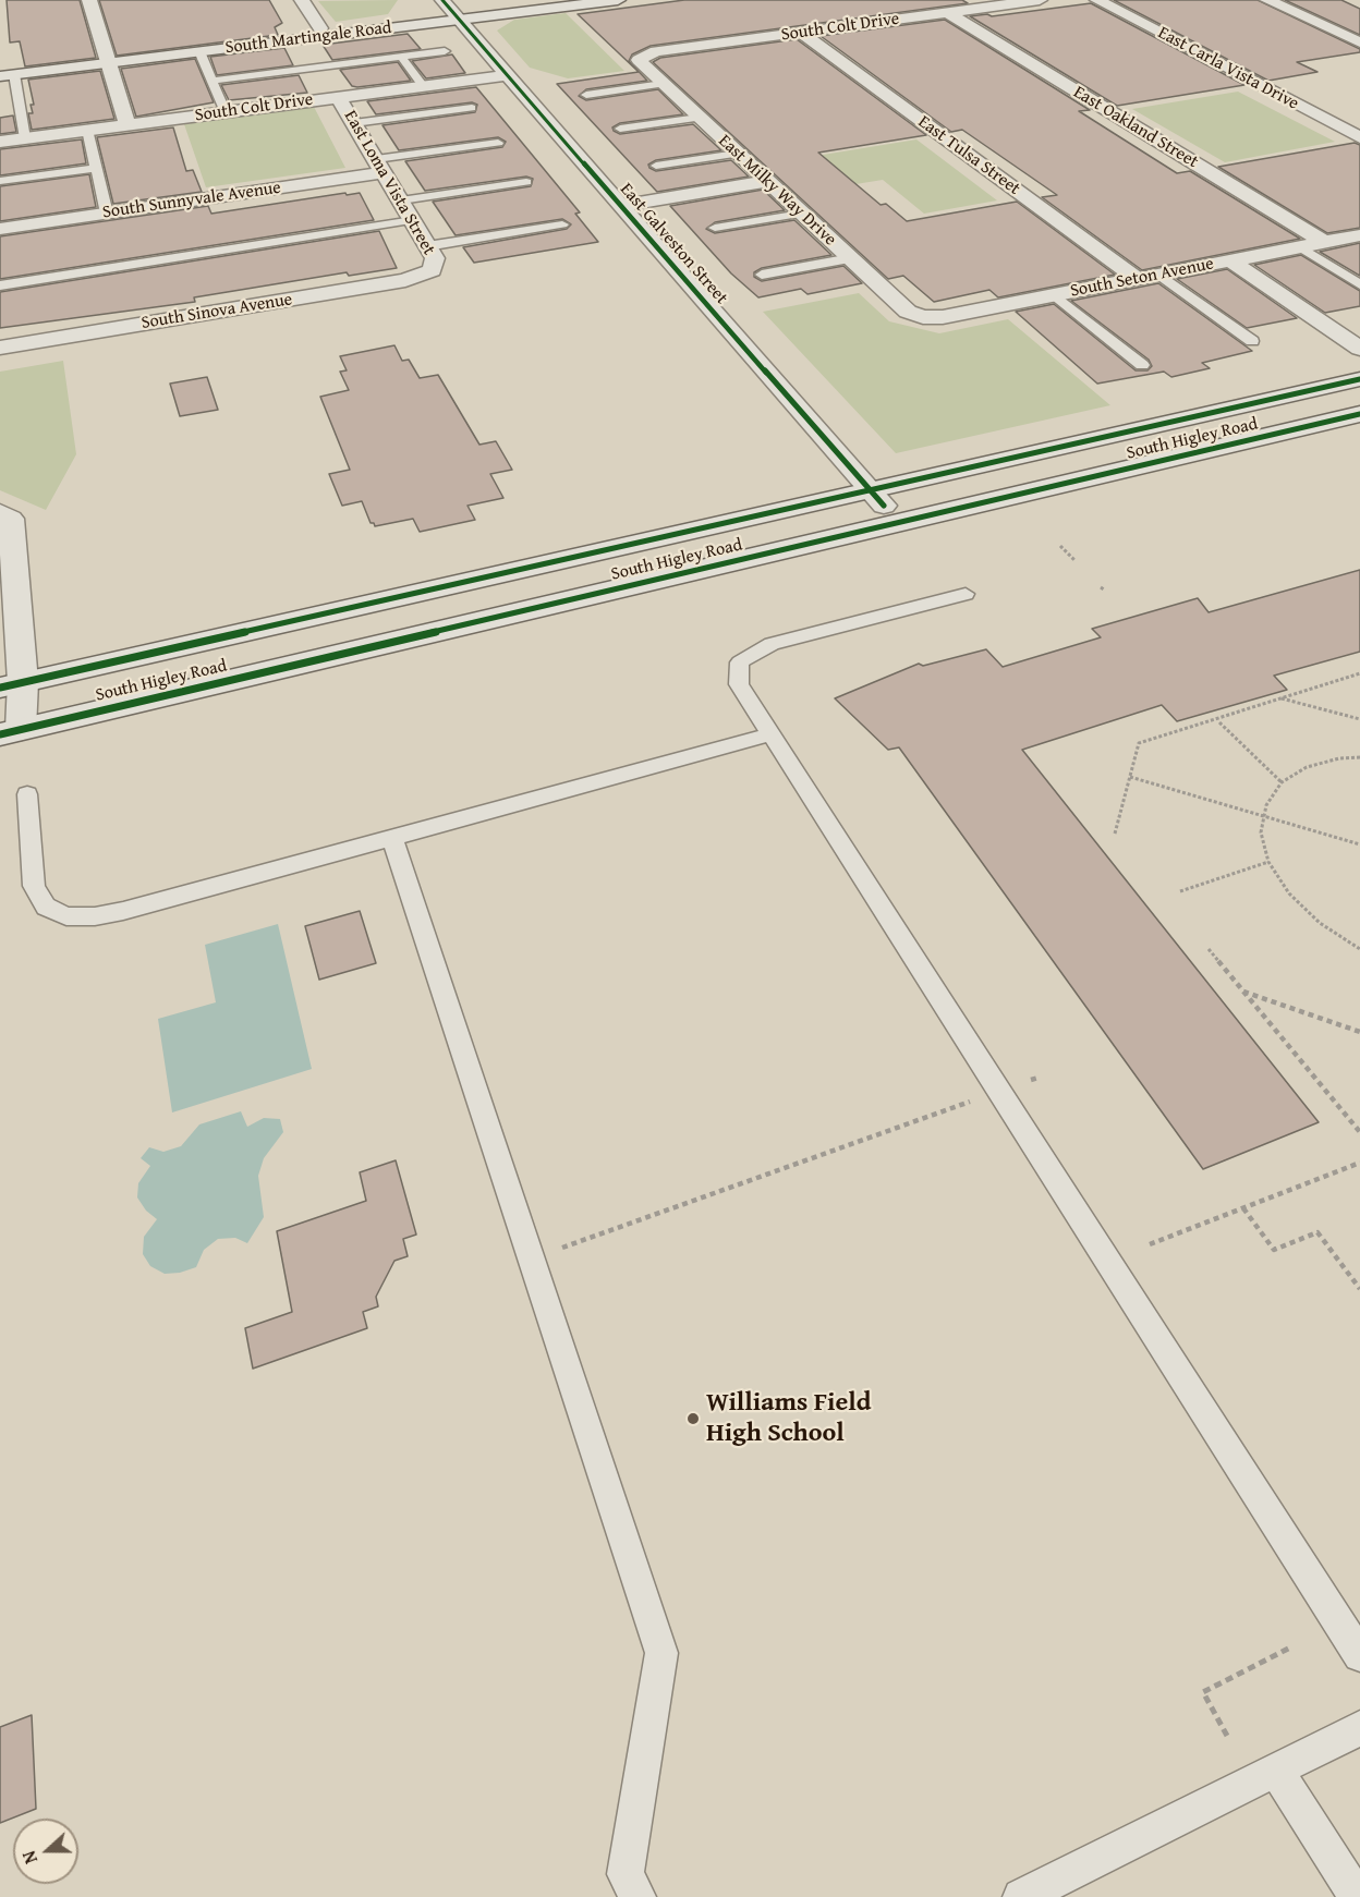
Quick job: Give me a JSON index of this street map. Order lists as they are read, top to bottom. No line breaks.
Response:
{"streets":{"street":["South Colt Drive","South Martingale Road","East Carla Vista Drive","East Oakland Street","East Tulsa Street","East Loma Vista Street","East Milky Way Drive","South Sunnyvale Avenue","East Galveston Street","South Seton Avenue","South Sinova Avenue","South Higley Road"]},"crossings":[["South Colt Drive","East Oakland Street"],["South Colt Drive","East Tulsa Street"],["South Colt Drive","East Loma Vista Street"],["South Colt Drive","East Milky Way Drive"],["South Colt Drive","East Galveston Street"],["South Martingale Road","East Galveston Street"],["East Oakland Street","South Seton Avenue"],["East Tulsa Street","South Seton Avenue"],["East Loma Vista Street","South Sunnyvale Avenue"],["East Loma Vista Street","South Sinova Avenue"],["East Milky Way Drive","South Seton Avenue"],["East Galveston Street","South Higley Road"]],"places":["Williams Field High School"],"north":"left"}
